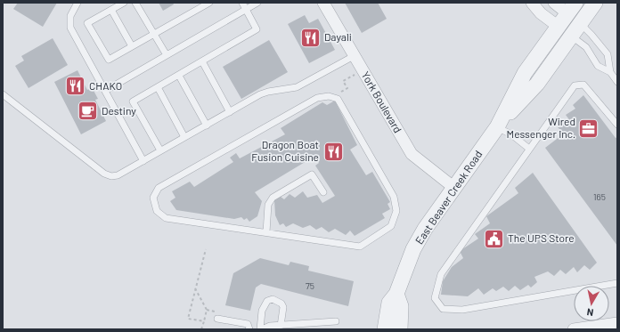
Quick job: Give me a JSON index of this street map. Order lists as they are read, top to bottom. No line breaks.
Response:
{"streets":{"street":["York Boulevard","East Beaver Creek Road"]},"crossings":[["York Boulevard","East Beaver Creek Road"]],"places":{"restaurant":["Dayali","CHAKO","Dragon Boat Fusion Cuisine"],"cafe":["Destiny"],"office":["Wired Messenger Inc."],"public building":["The UPS Store"]},"house_numbers":["165","75"],"north":"bottom"}
